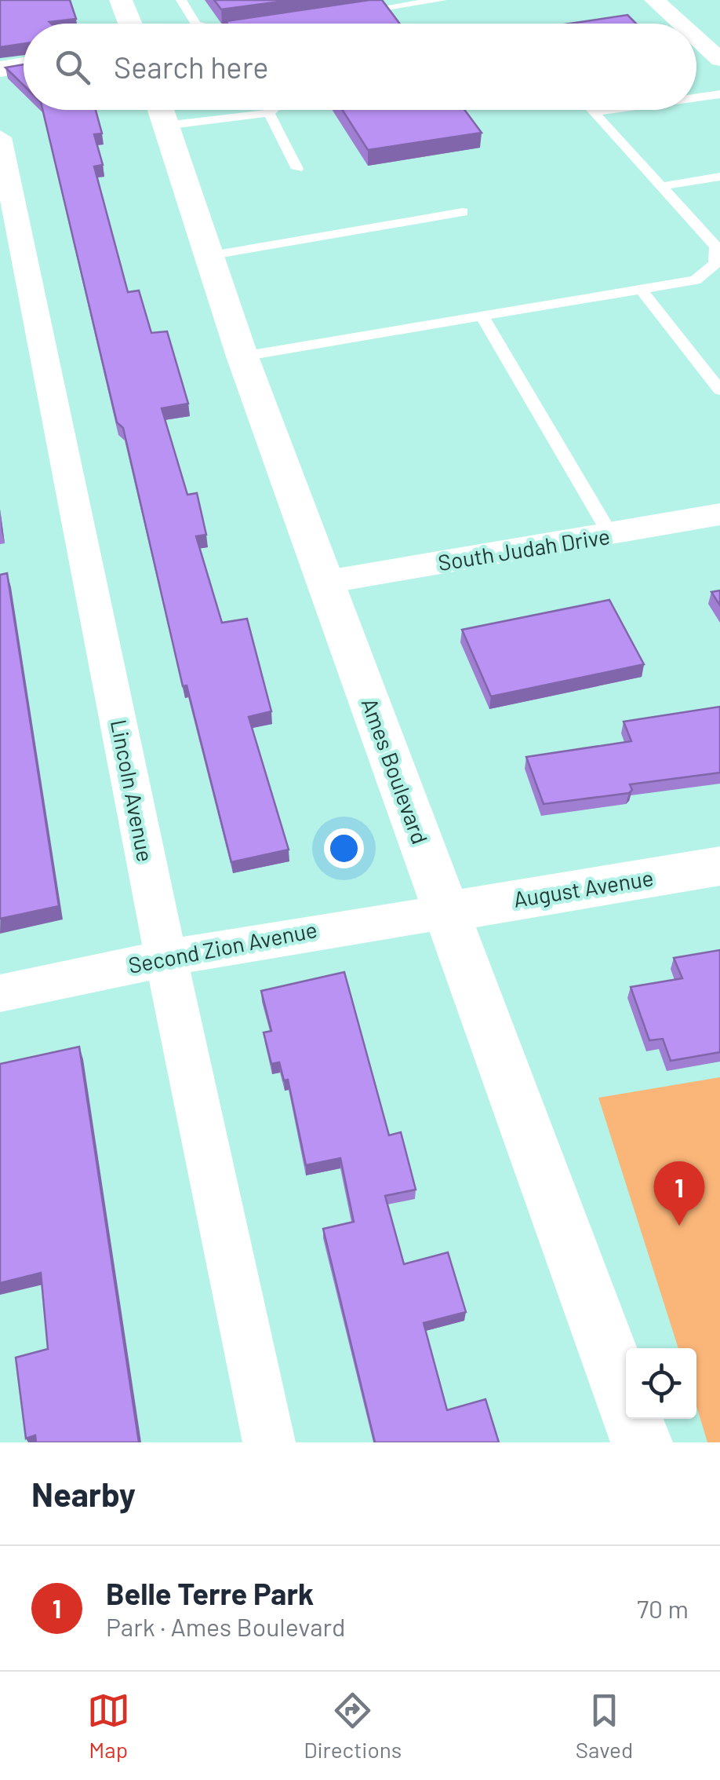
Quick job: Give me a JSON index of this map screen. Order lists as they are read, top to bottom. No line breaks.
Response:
{"streets":{"street":["South Judah Drive","Ames Boulevard","Lincoln Avenue","August Avenue","Second Zion Avenue"]},"crossings":[["South Judah Drive","Ames Boulevard"],["Ames Boulevard","August Avenue"],["Ames Boulevard","Second Zion Avenue"],["Lincoln Avenue","Second Zion Avenue"],["August Avenue","Second Zion Avenue"]],"page":{"search":"Search here","pins":"1","heading":"Nearby","list":[{"mark":"1","name":"Belle Terre Park","note":"Park · Ames Boulevard","value":"70 m"}],"nav":["Map","Directions","Saved"]}}
